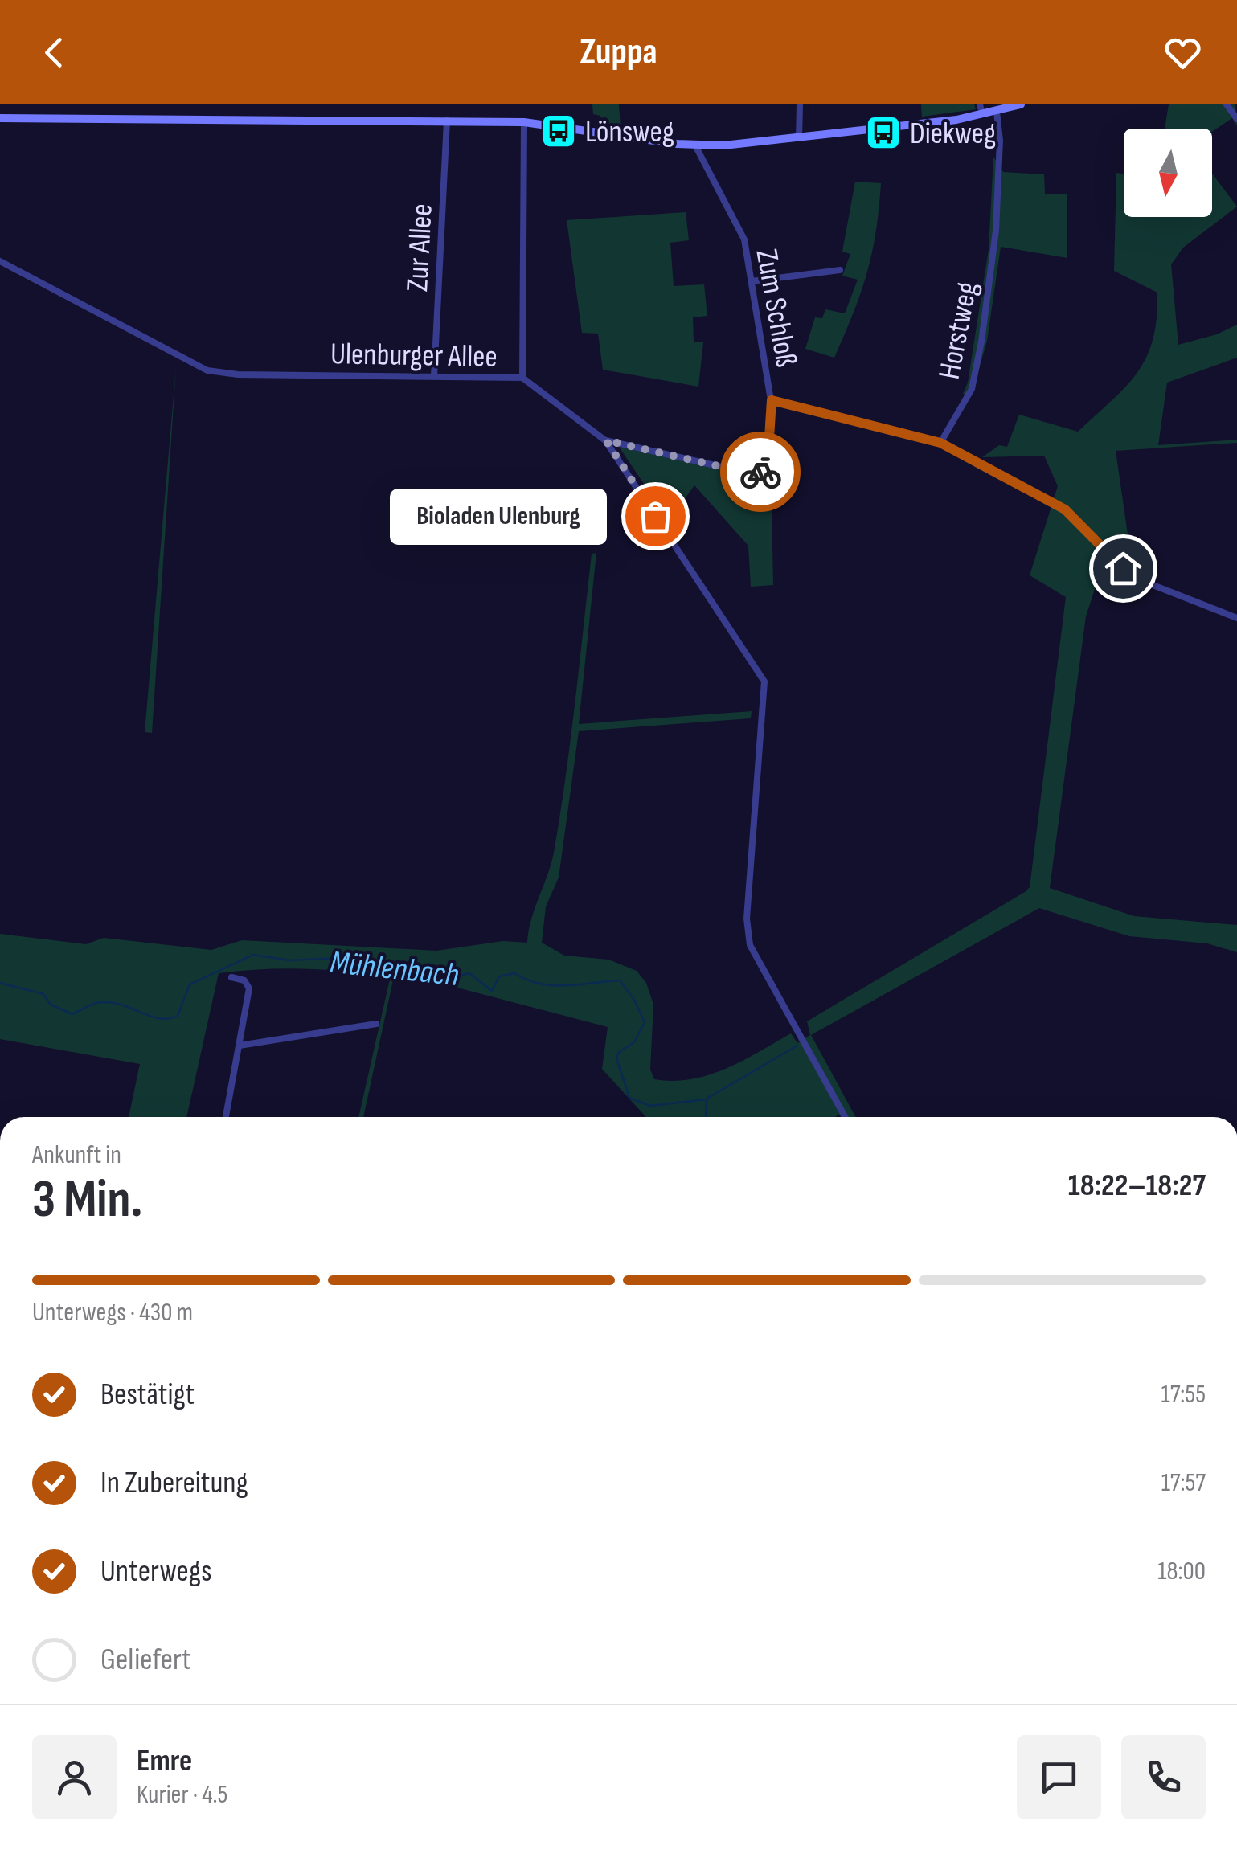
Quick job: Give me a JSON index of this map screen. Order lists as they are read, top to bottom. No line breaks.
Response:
{"streets":{"street":["Zur Allee","Zum Schloß","Horstweg","Ulenburger Allee"]},"crossings":[["Zur Allee","Ulenburger Allee"],["Zum Schloß","Ulenburger Allee"]],"water":["Mühlenbach"],"places":{"bus stop":["Lönsweg","Diekweg"],"other":["Bioladen Ulenburg"]},"north":"bottom","page":{"header":"Zuppa","bubble":"Bioladen Ulenburg","heading":["3 Min.","Ankunft in","18:22–18:27"],"panel":["Emre","Kurier · 4.5"],"bar":"Unterwegs · 430 m","list":[["Bestätigt","17:55"],["In Zubereitung","17:57"],["Unterwegs","18:00"],"Geliefert"]}}
